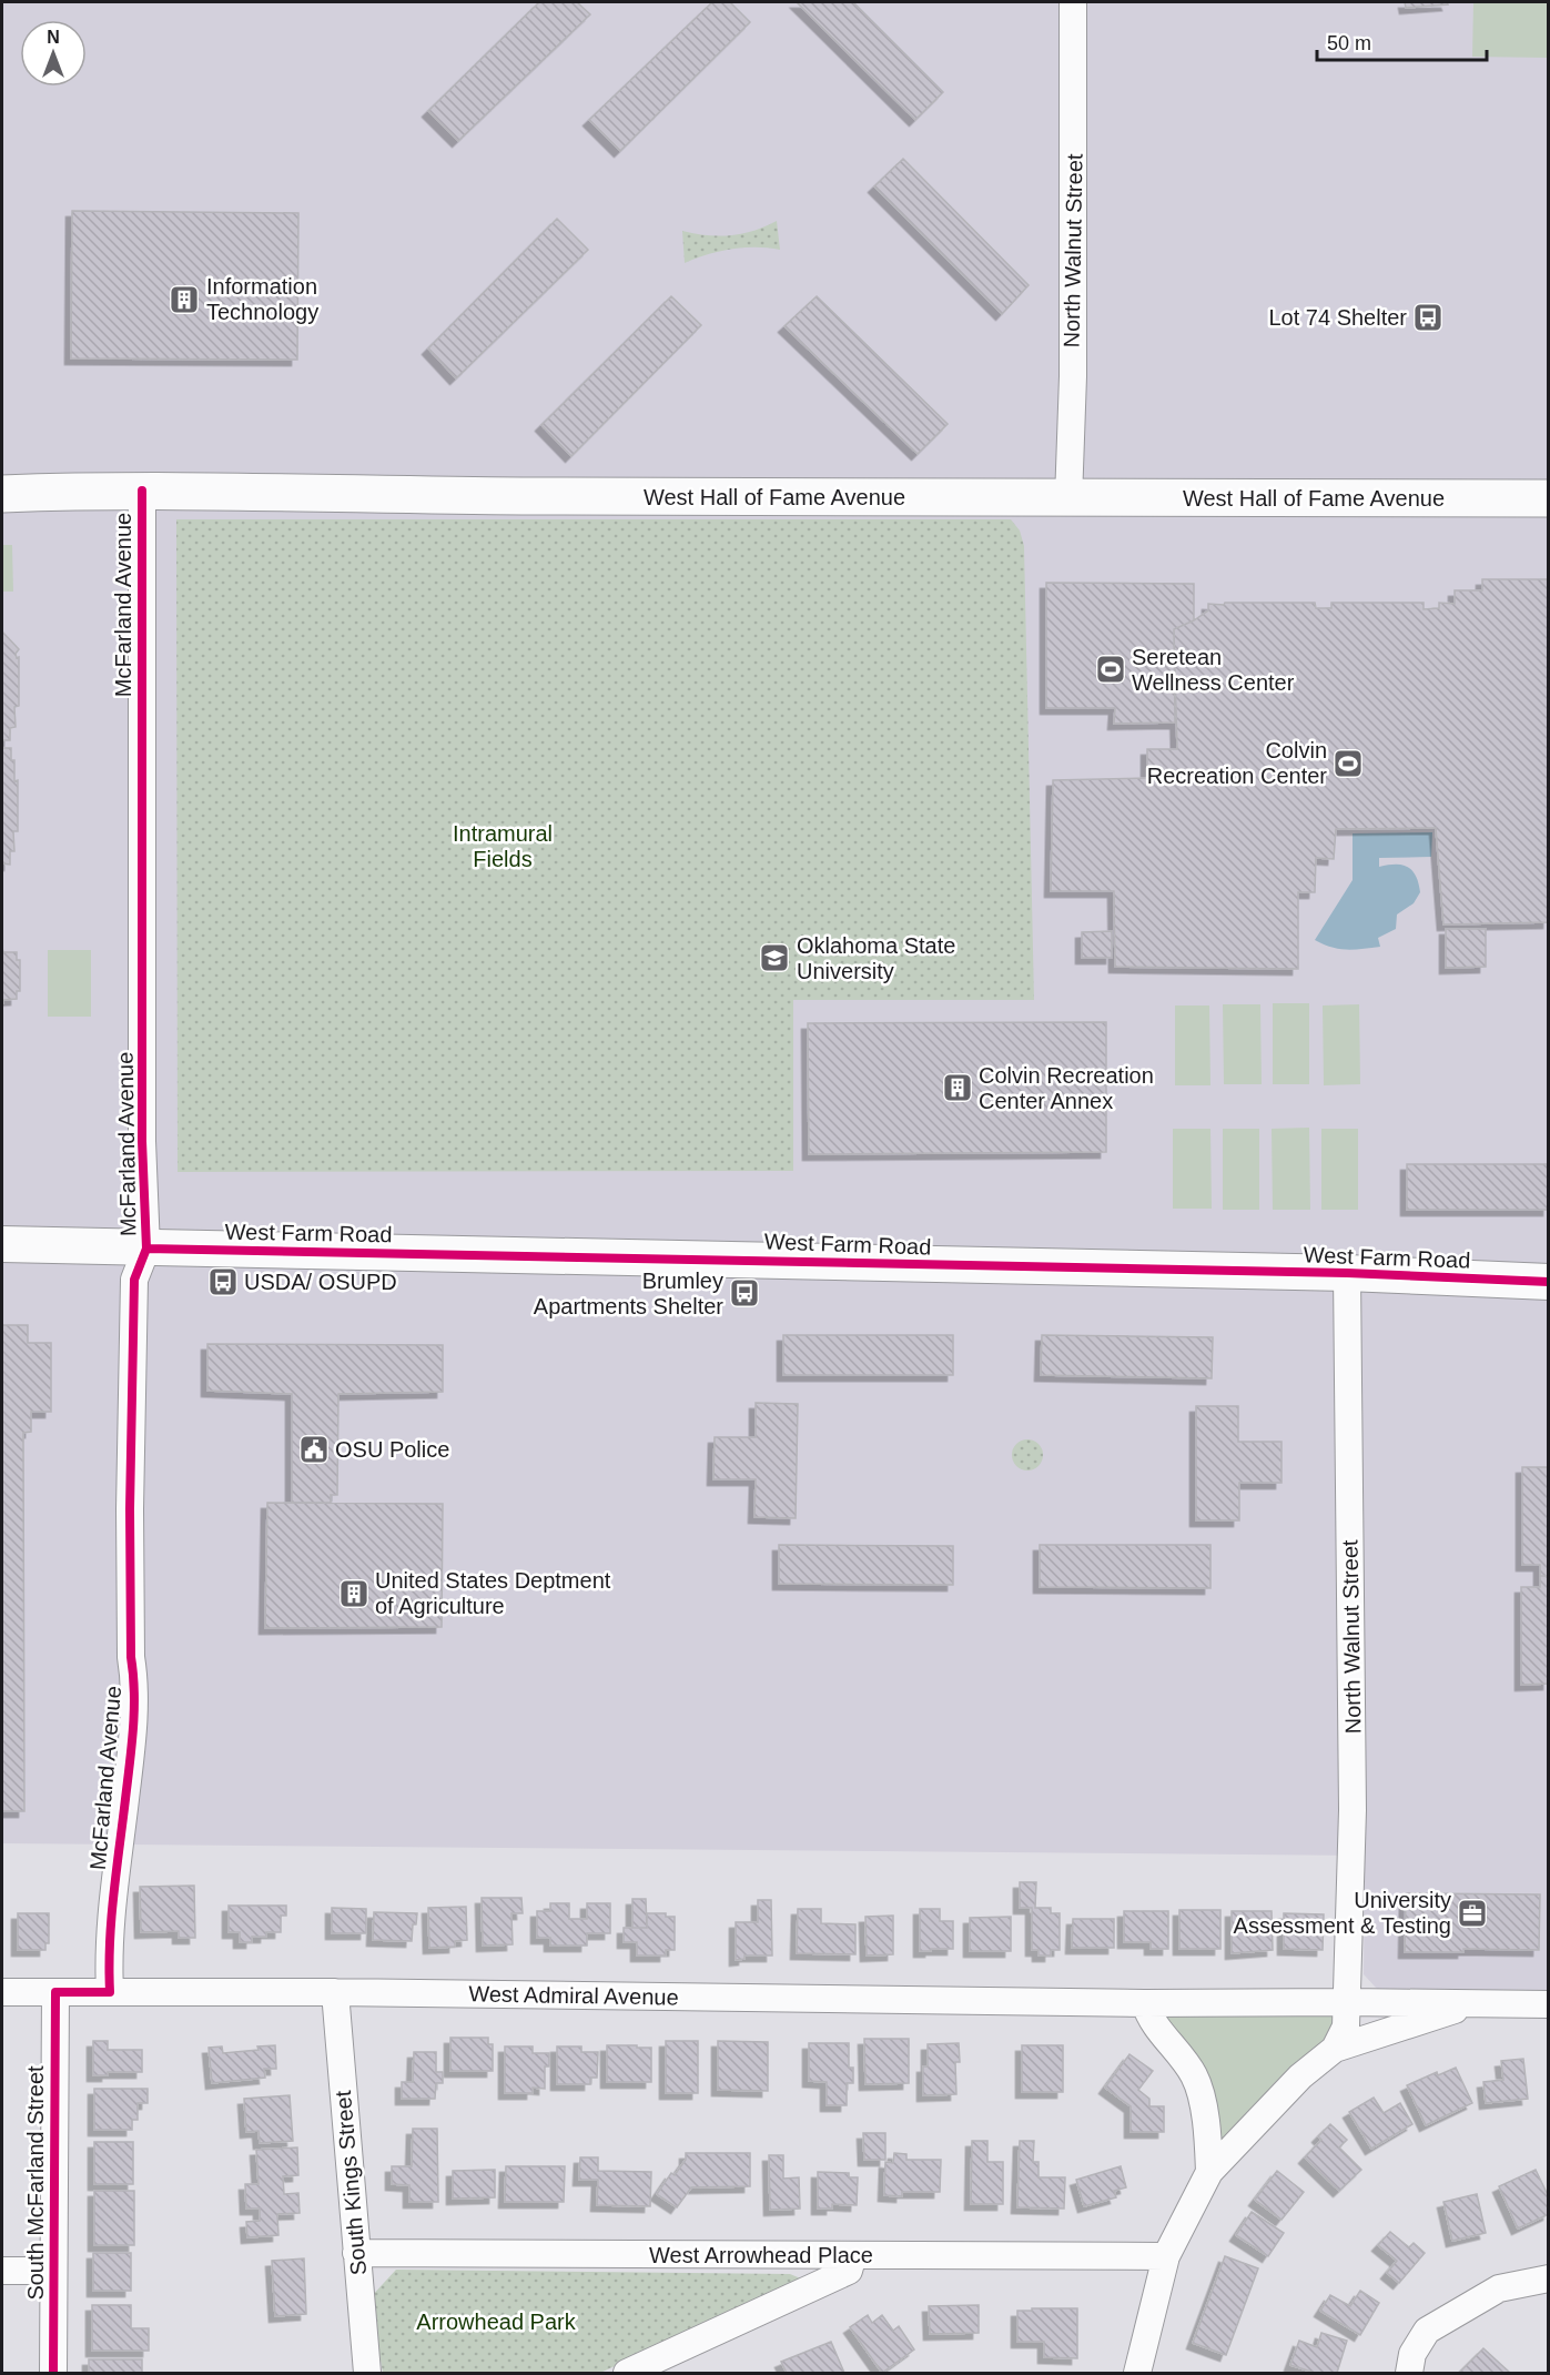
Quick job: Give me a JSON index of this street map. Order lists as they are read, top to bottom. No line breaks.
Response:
{"streets":{"main road":["West Hall of Fame Avenue"],"street":["North Walnut Street","McFarland Avenue","West Farm Road","West Admiral Avenue","South McFarland Street","South Kings Street","West Arrowhead Place"]},"crossings":[["North Walnut Street","West Hall of Fame Avenue"],["North Walnut Street","West Farm Road"],["North Walnut Street","West Admiral Avenue"],["West Hall of Fame Avenue","McFarland Avenue"],["McFarland Avenue","West Farm Road"],["McFarland Avenue","West Admiral Avenue"],["West Admiral Avenue","South McFarland Street"],["West Admiral Avenue","South Kings Street"],["South Kings Street","West Arrowhead Place"]],"parks":["Intramural Fields","Arrowhead Park"],"places":{"building":["Information Technology","Colvin Recreation Center Annex","United States Deptment of Agriculture"],"bus stop":["Lot 74 Shelter","USDA/ OSUPD","Brumley Apartments Shelter"],"sports":["Seretean Wellness Center","Colvin Recreation Center"],"school or university":["Oklahoma State University"],"public building":["OSU Police"],"office":["University Assessment & Testing"]},"scale_bar":"50 m","north":"top"}
